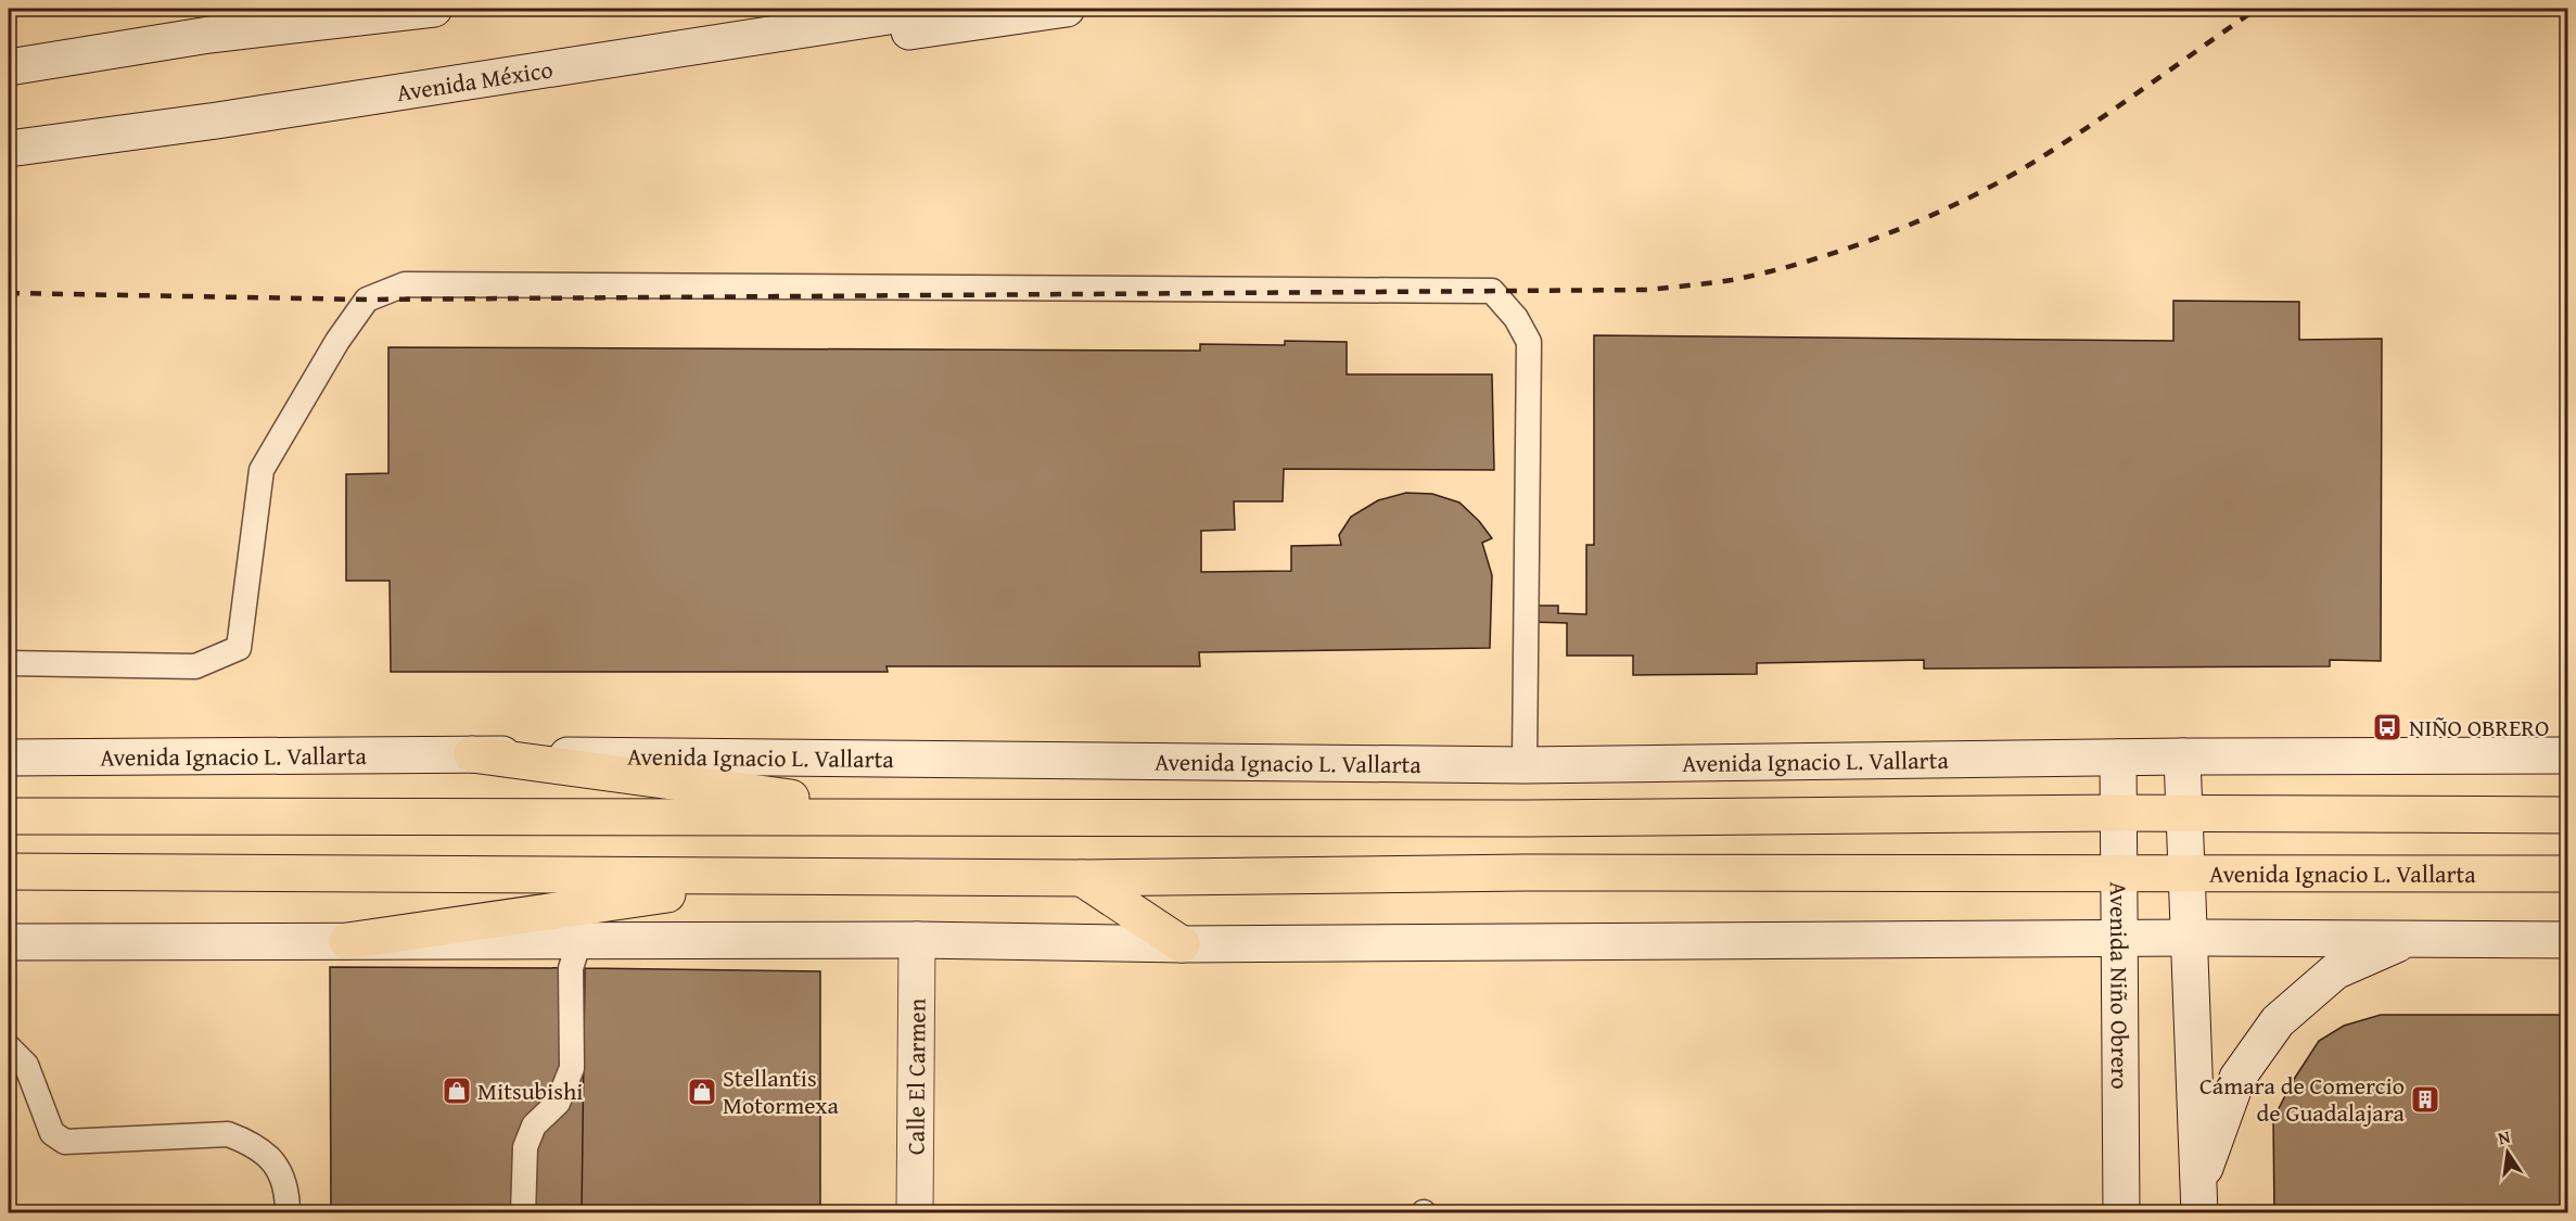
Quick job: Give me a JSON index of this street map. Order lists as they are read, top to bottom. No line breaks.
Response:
{"streets":{"main road":["Avenida México","Avenida Ignacio L. Vallarta","Avenida Niño Obrero","Calle El Carmen"]},"crossings":[["Avenida Ignacio L. Vallarta","Avenida Niño Obrero"]],"places":{"bus stop":["NIÑO OBRERO"],"shop":["Mitsubishi","Stellantis Motormexa"],"building":["Cámara de Comercio de Guadalajara"]},"north":"top"}
